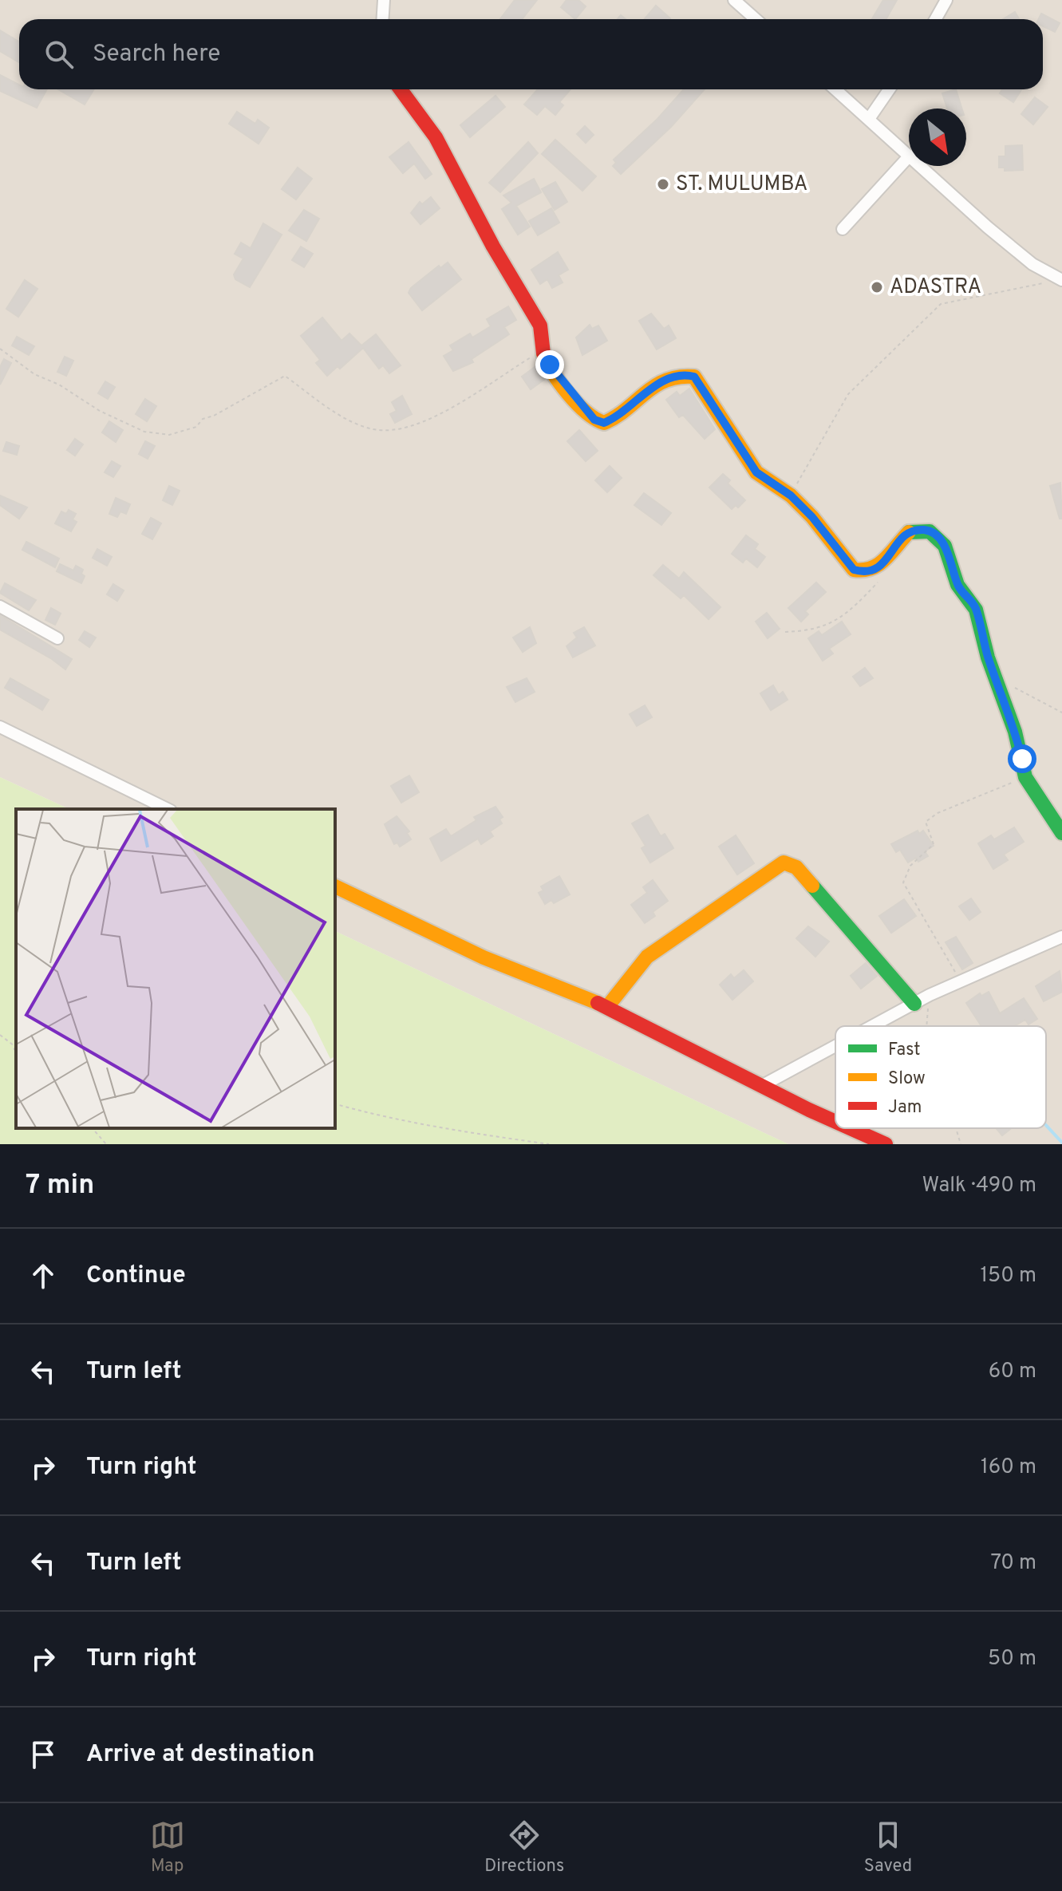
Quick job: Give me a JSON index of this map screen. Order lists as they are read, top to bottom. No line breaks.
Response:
{"places":["ST. MULUMBA","ADASTRA"],"legend":["Fast","Slow","Jam"],"north":"bottom right","page":{"search":"Search here","heading":["7 min","Walk · 490 m"],"list":[["Continue","150 m"],["Turn left","60 m"],["Turn right","160 m"],["Turn left","70 m"],["Turn right","50 m"],"Arrive at destination"],"nav":["Map","Directions","Saved"]}}
